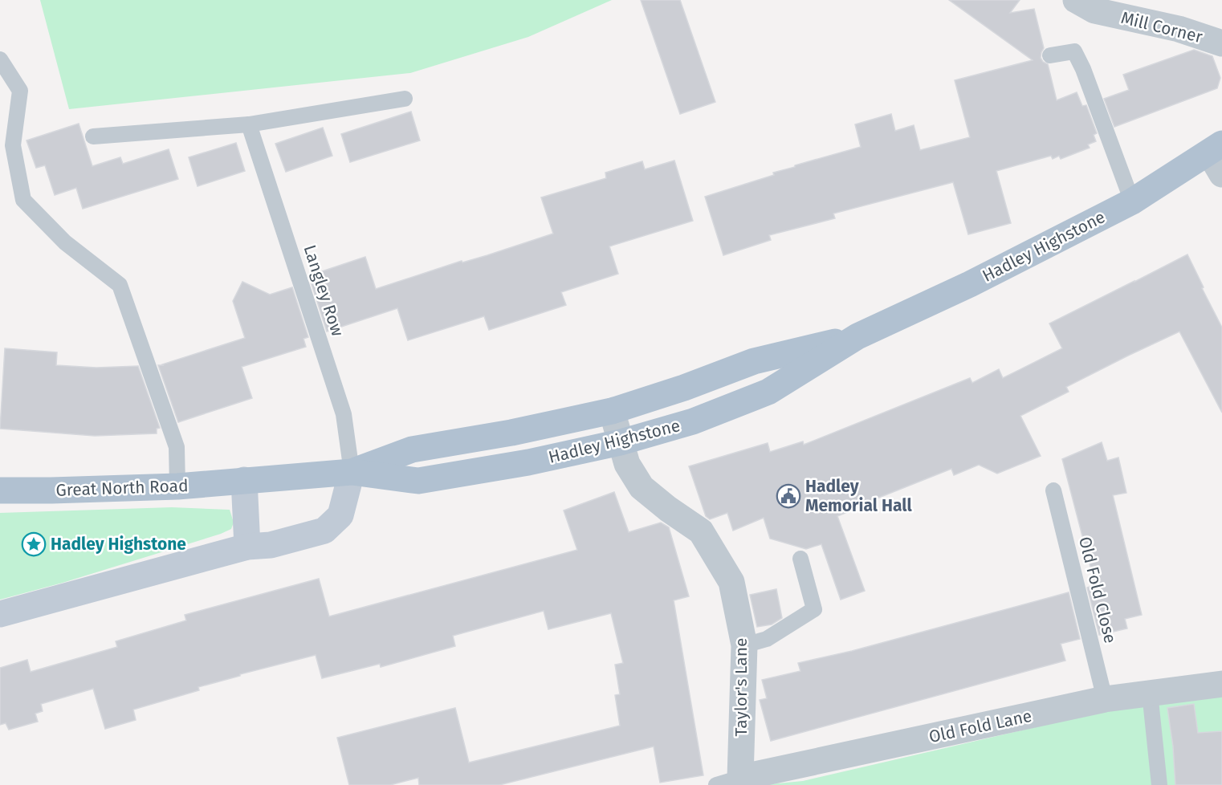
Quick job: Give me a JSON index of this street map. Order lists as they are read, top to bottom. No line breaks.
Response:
{"streets":{"main road":["Hadley Highstone","Great North Road"],"street":["Mill Corner","Taylor's Lane","Old Fold Lane"],"lane":["Langley Row","Old Fold Close"]},"crossings":[["Hadley Highstone","Langley Row"],["Hadley Highstone","Great North Road"],["Hadley Highstone","Taylor's Lane"],["Old Fold Close","Old Fold Lane"],["Taylor's Lane","Old Fold Lane"]],"places":{"public building":["Hadley Memorial Hall"],"place":["Hadley Highstone"]}}
